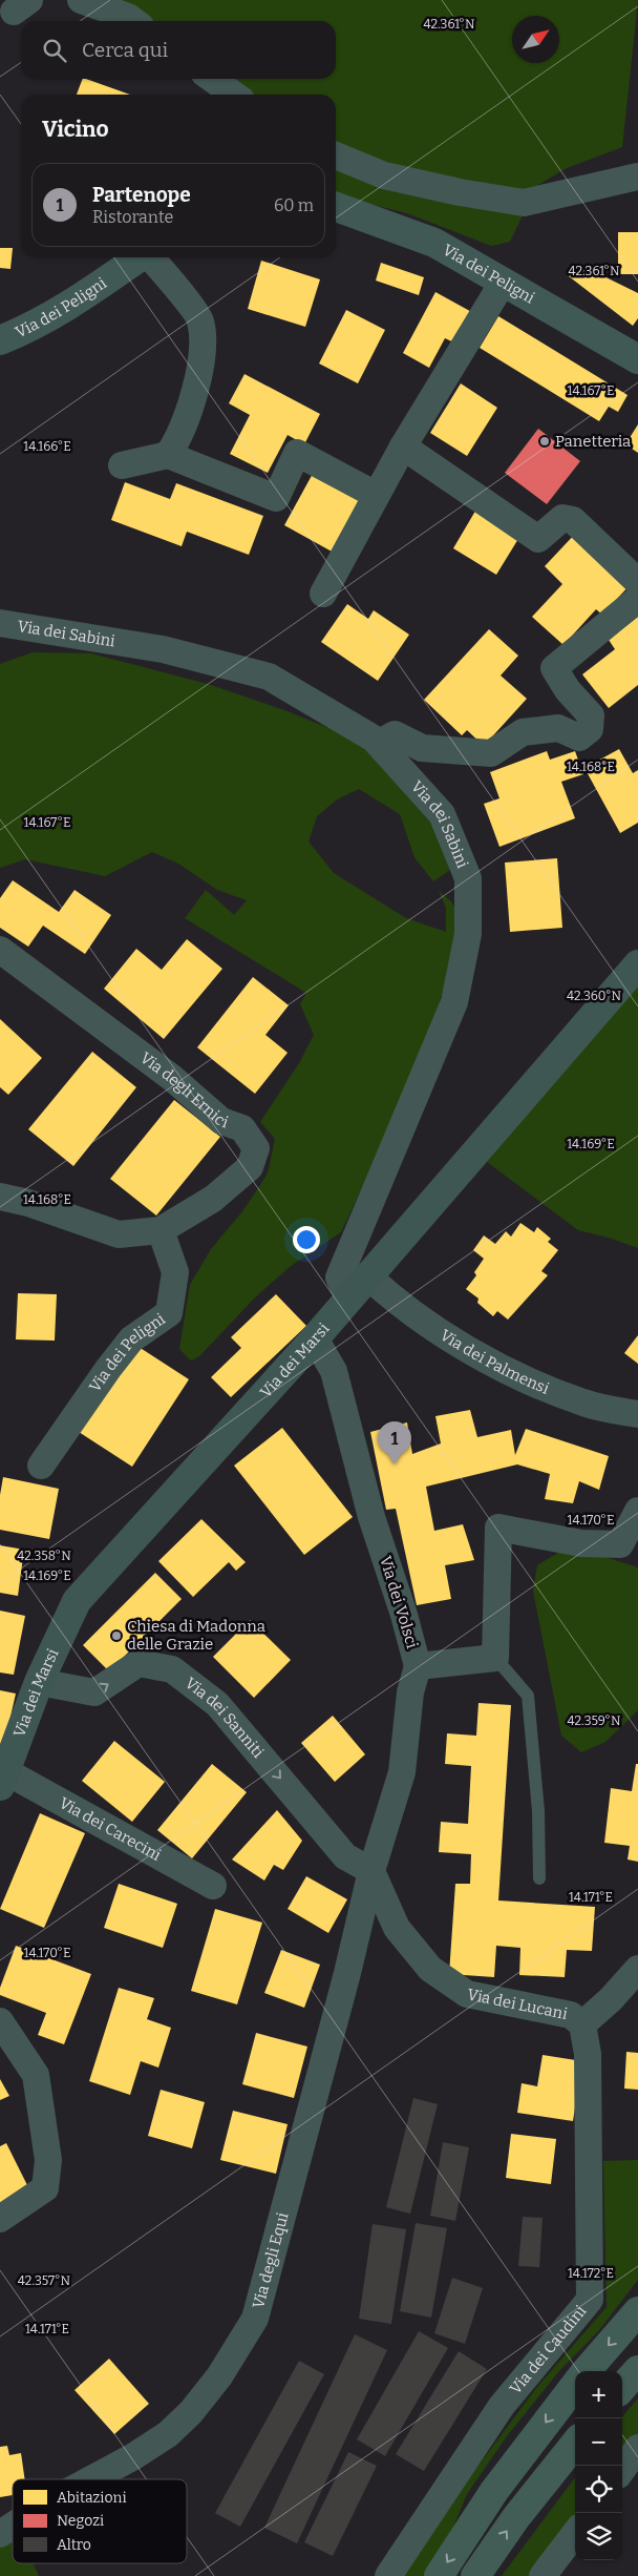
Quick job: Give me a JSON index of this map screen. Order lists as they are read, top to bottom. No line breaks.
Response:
{"streets":{"main road":["Via dei Peligni","Via dei Marsi"],"street":["Via dei Sabini","Via degli Ernici","Via dei Palmensi","Via dei Volsci","Via dei Sanniti","Via dei Carecini","Via dei Lucani","Via degli Equi","Via dei Caudini"]},"crossings":[["Via dei Peligni","Via degli Ernici"],["Via dei Sabini","Via dei Marsi"],["Via dei Marsi","Via dei Palmensi"],["Via dei Marsi","Via dei Volsci"],["Via dei Marsi","Via dei Sanniti"],["Via dei Marsi","Via dei Carecini"],["Via dei Volsci","Via dei Sanniti"],["Via dei Volsci","Via dei Lucani"],["Via dei Volsci","Via degli Equi"],["Via dei Sanniti","Via dei Lucani"],["Via dei Sanniti","Via degli Equi"],["Via dei Lucani","Via degli Equi"],["Via dei Lucani","Via dei Caudini"]],"one_way":["Via dei Sanniti"],"places":["Panetteria","Chiesa di Madonna delle Grazie"],"legend":["Abitazioni","Negozi","Altro"],"north":"top right","page":{"search":"Cerca qui","heading":"Vicino","list":[{"mark":"1","name":"Partenope","note":"Ristorante","value":"60 m"}],"pins":"1","map_buttons":["+","−"]},"coordinates":["42.361°N","14.167°E","14.166°E","14.168°E","42.360°N","14.169°E","14.170°E","42.358°N","42.359°N","14.171°E","14.172°E","42.357°N"]}
